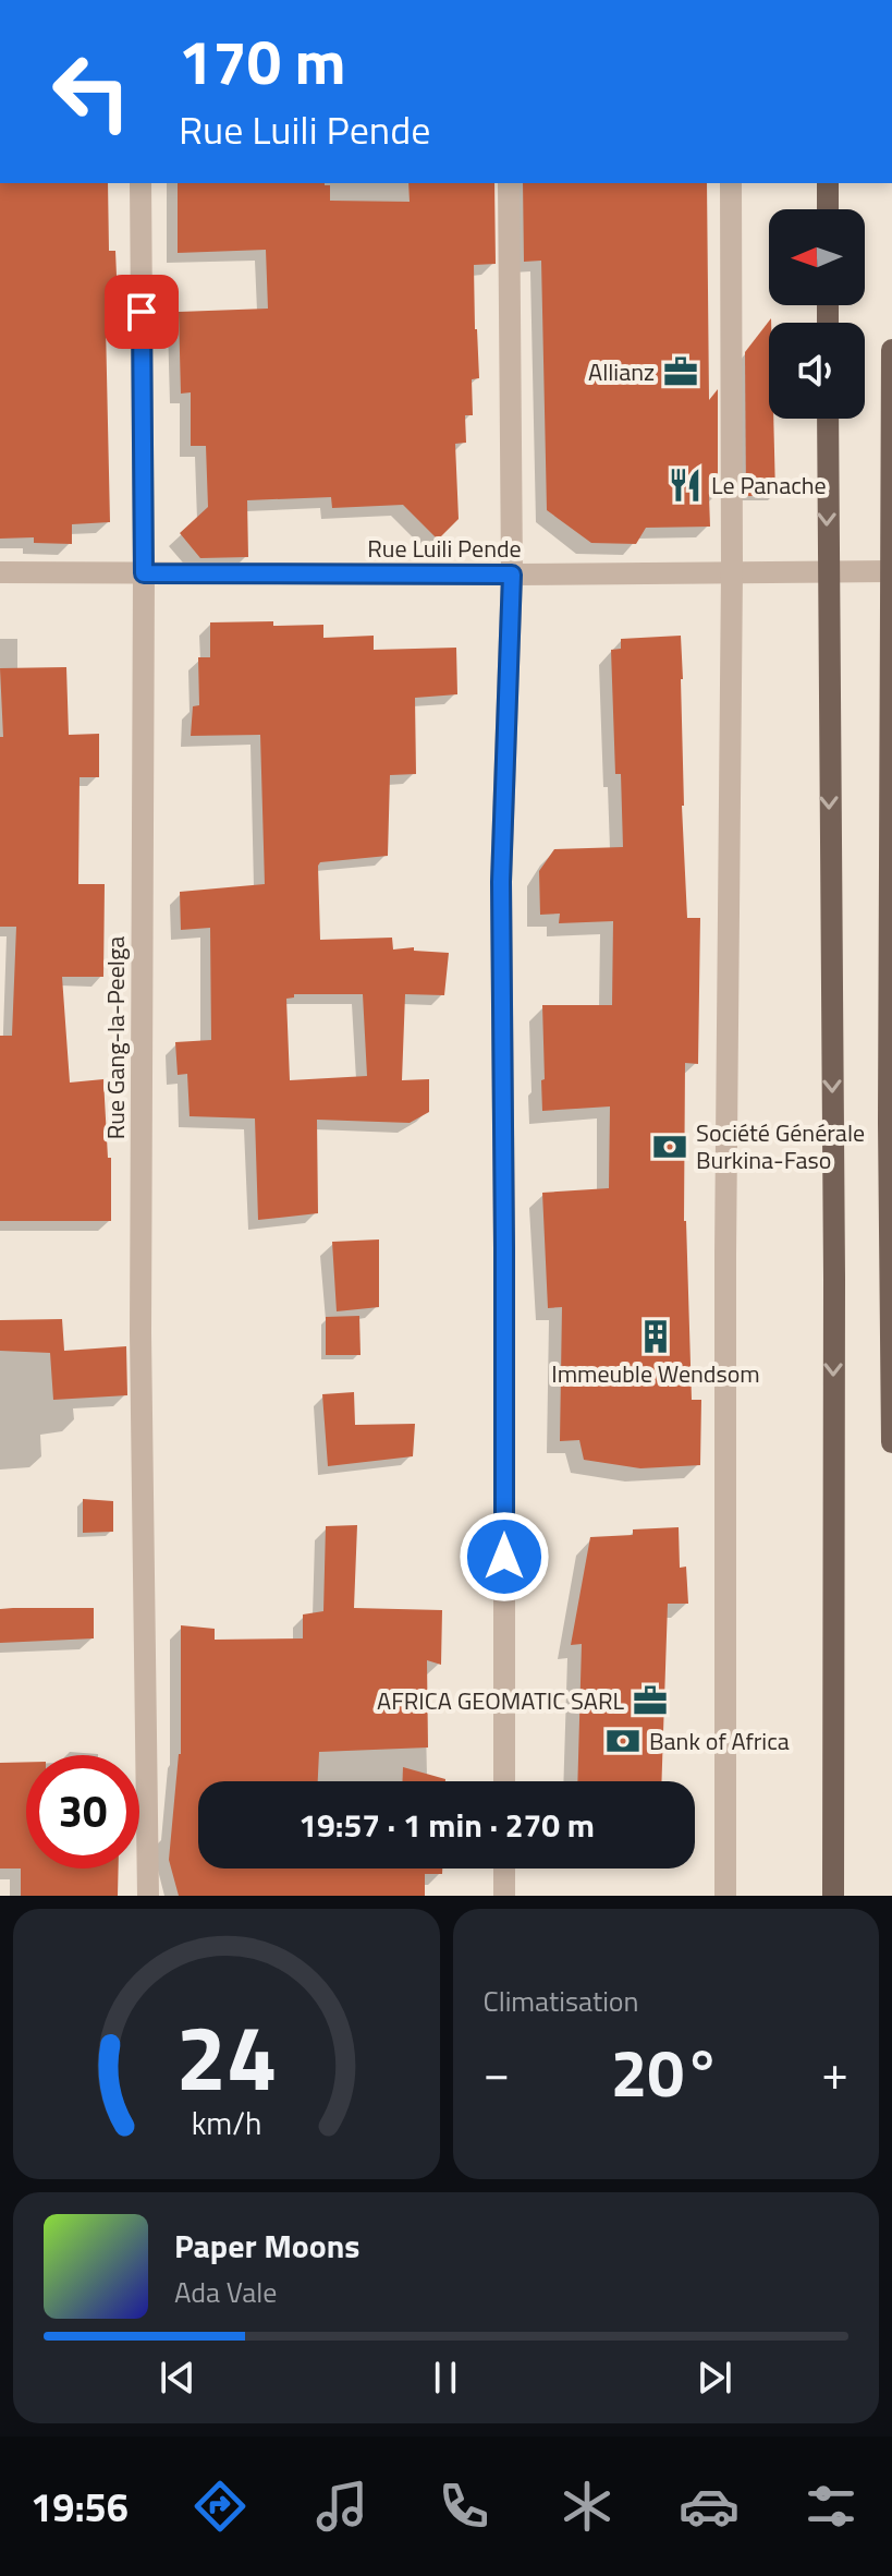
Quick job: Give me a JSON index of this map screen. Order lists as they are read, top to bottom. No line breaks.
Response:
{"streets":{"street":["Rue Luili Pende","Rue Gang-la-Peelga"]},"crossings":[["Rue Luili Pende","Rue Gang-la-Peelga"]],"places":{"office":["Allianz","AFRICA GEOMATIC SARL"],"restaurant":["Le Panache"],"bank":["Société Générale Burkina-Faso","Bank of Africa"],"building":["Immeuble Wendsom"]},"north":"left","page":{"turn":["170 m","Rue Luili Pende"],"limit":"30","trip":"19:57 · 1 min · 270 m","tile":"Climatisation","heat":["−","20°","+"],"song":["Paper Moons","Ada Vale"],"tabs":"19:56","gauge":["24","km/h"]}}
